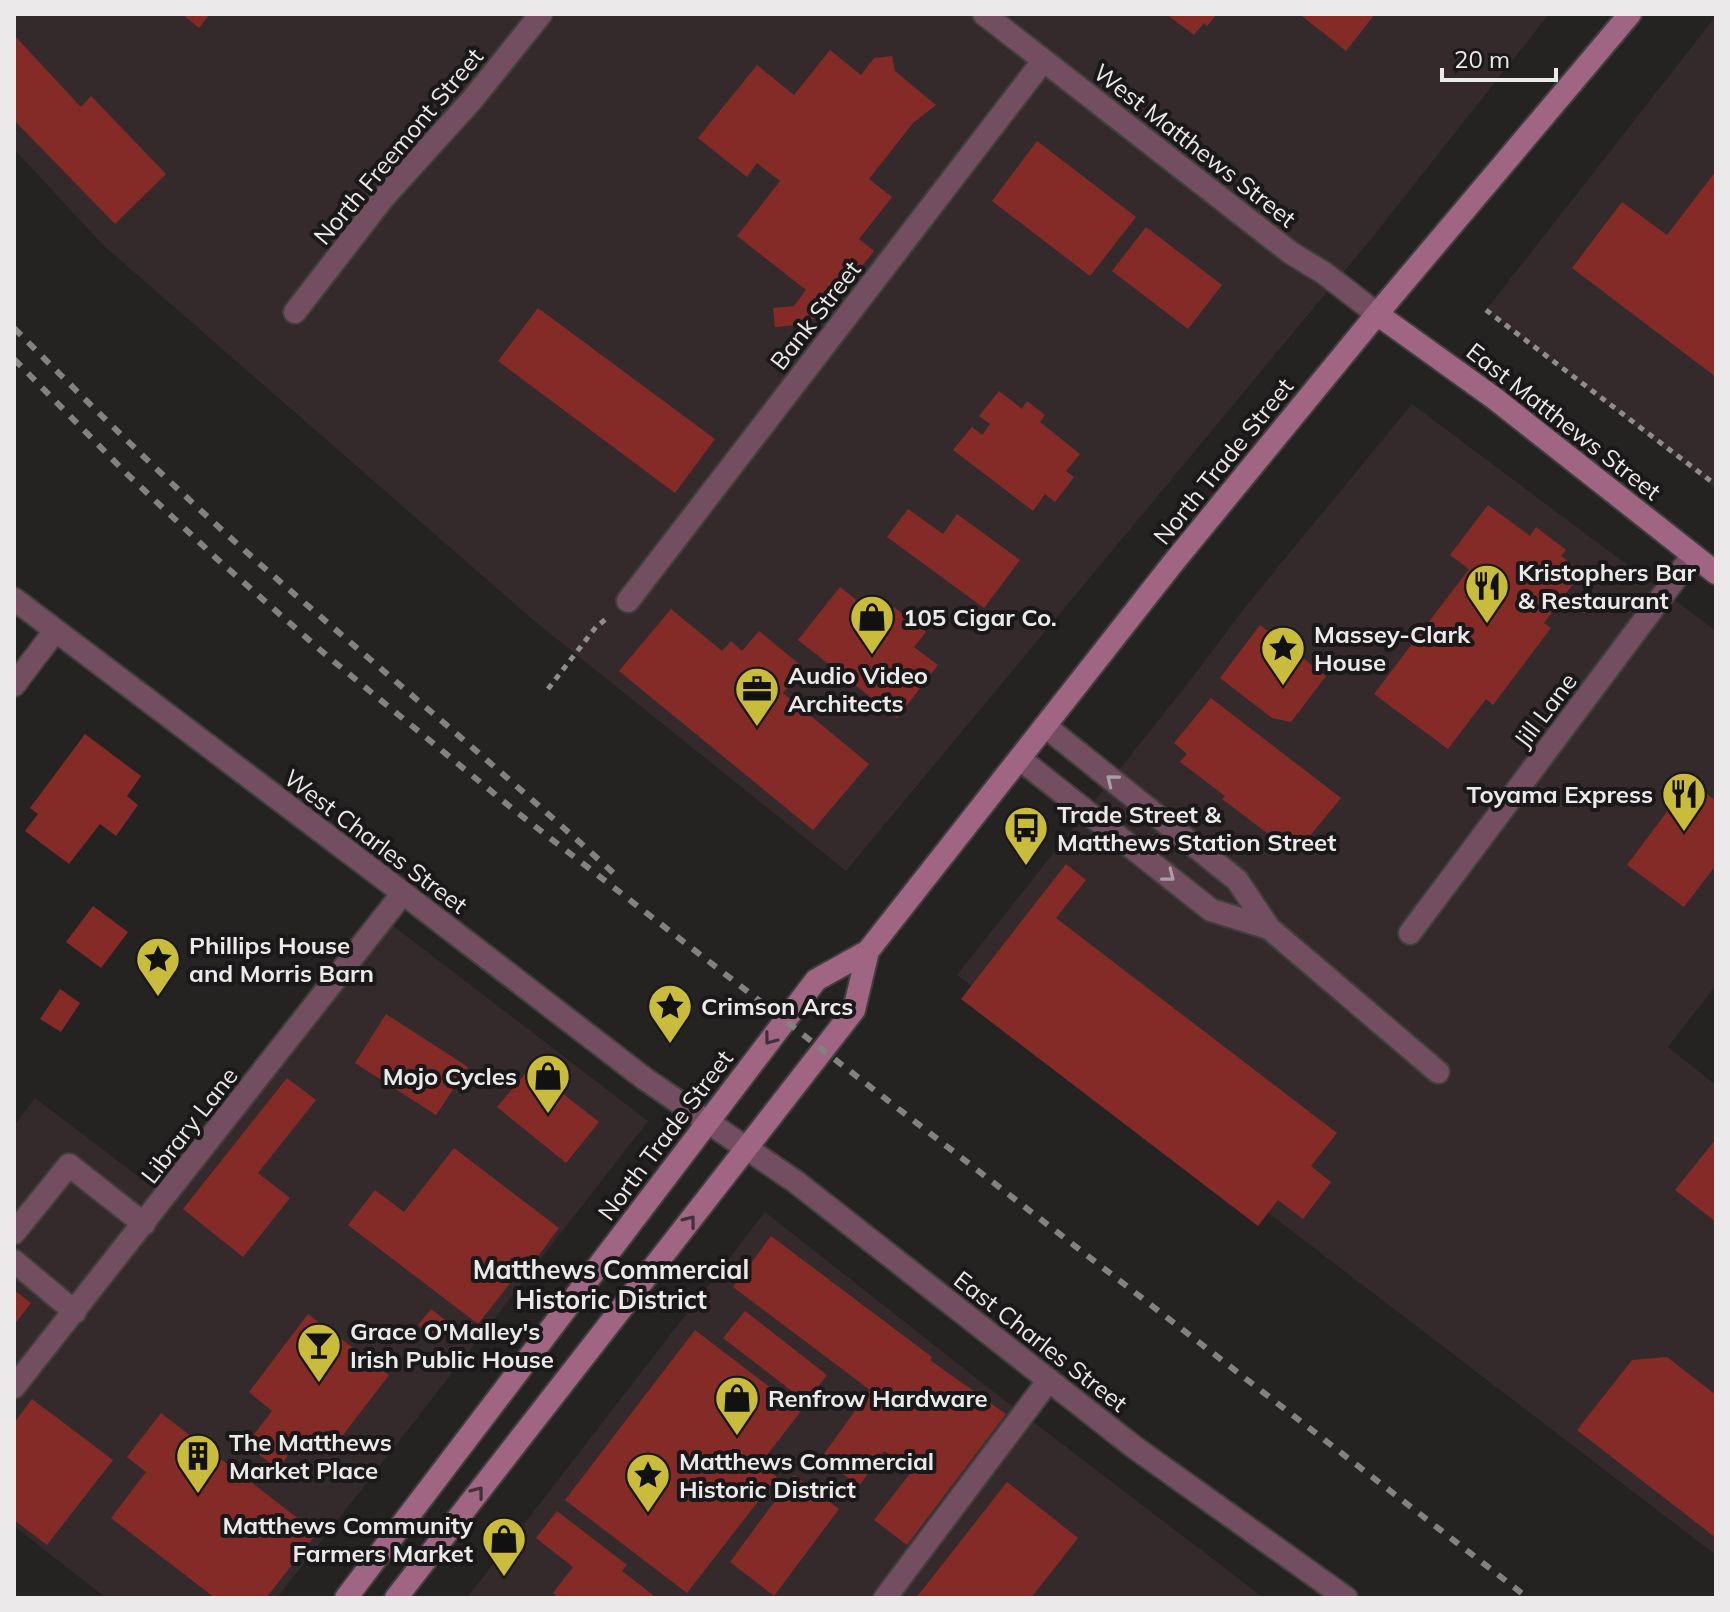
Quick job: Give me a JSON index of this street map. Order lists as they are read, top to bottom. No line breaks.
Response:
{"streets":{"main road":["East Matthews Street","North Trade Street"],"street":["West Matthews Street","North Freemont Street","Bank Street","Jill Lane","West Charles Street","Library Lane","East Charles Street"]},"crossings":[["West Matthews Street","Bank Street"],["West Matthews Street","East Matthews Street"],["West Matthews Street","North Trade Street"],["East Matthews Street","North Trade Street"],["East Matthews Street","Jill Lane"],["North Trade Street","West Charles Street"],["North Trade Street","East Charles Street"],["West Charles Street","Library Lane"],["West Charles Street","East Charles Street"]],"districts":["Matthews Commercial Historic District"],"places":{"restaurant":["Kristophers Bar & Restaurant","Toyama Express"],"shop":["105 Cigar Co.","Mojo Cycles","Renfrow Hardware","Matthews Community Farmers Market"],"place":["Massey-Clark House","Phillips House and Morris Barn","Crimson Arcs","Matthews Commercial Historic District"],"office":["Audio Video Architects"],"bus stop":["Trade Street & Matthews Station Street"],"bar":["Grace O'Malley's Irish Public House"],"building":["The Matthews Market Place"]},"scale_bar":"20 m"}
